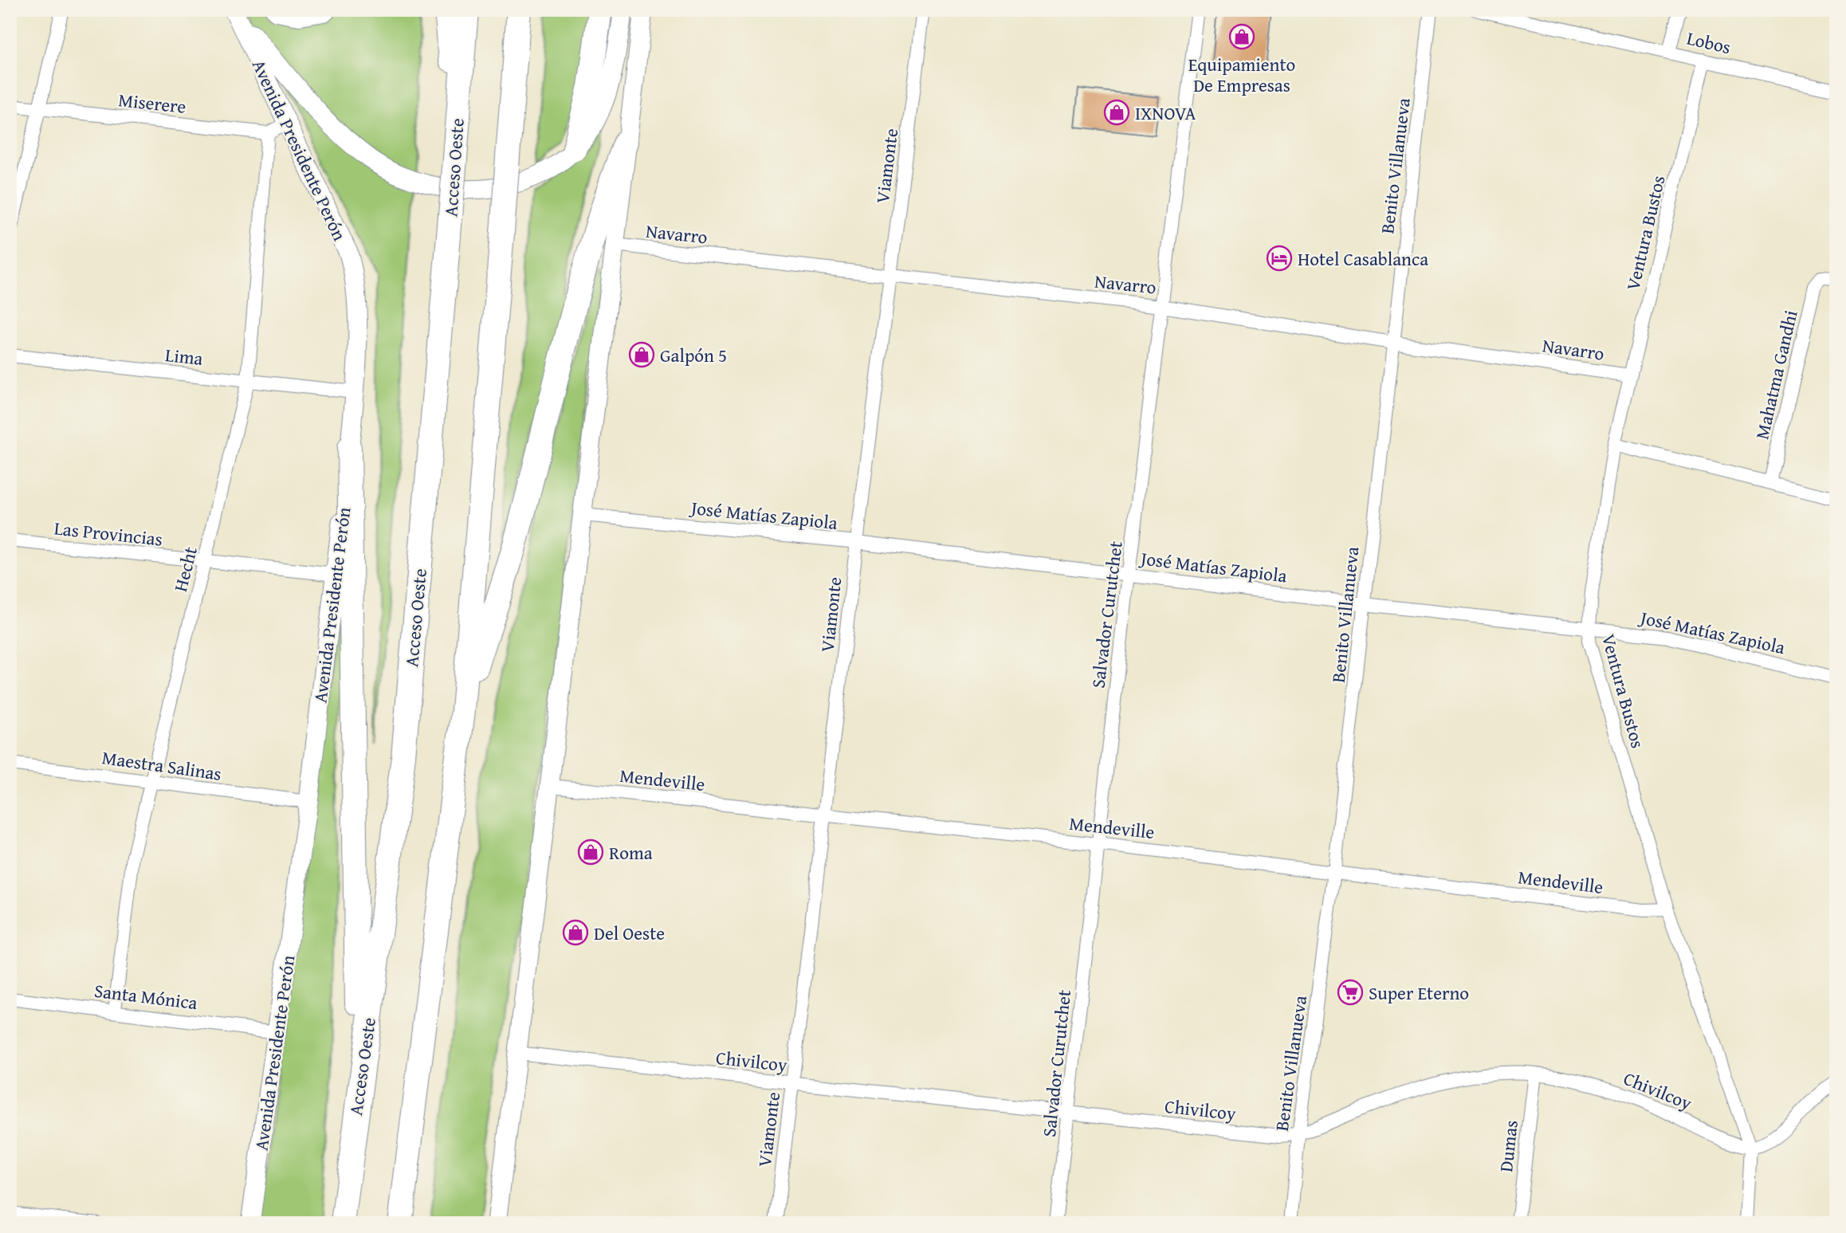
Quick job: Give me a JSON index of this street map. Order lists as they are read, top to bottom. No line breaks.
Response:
{"streets":{"highway":["Acceso Oeste"],"street":["Lobos","Miserere","Avenida Presidente Perón","Viamonte","Benito Villanueva","Ventura Bustos","Navarro","Lima","Mahatma Gandhi","José Matías Zapiola","Las Provincias","Hecht","Salvador Curutchet","Maestra Salinas","Mendeville","Santa Mónica","Chivilcoy","Dumas"]},"crossings":[["Lobos","Ventura Bustos"],["Miserere","Hecht"],["Avenida Presidente Perón","Lima"],["Avenida Presidente Perón","Las Provincias"],["Avenida Presidente Perón","Maestra Salinas"],["Avenida Presidente Perón","Santa Mónica"],["Viamonte","Navarro"],["Viamonte","José Matías Zapiola"],["Viamonte","Mendeville"],["Viamonte","Chivilcoy"],["Benito Villanueva","Navarro"],["Benito Villanueva","José Matías Zapiola"],["Benito Villanueva","Mendeville"],["Benito Villanueva","Chivilcoy"],["Ventura Bustos","Navarro"],["Ventura Bustos","José Matías Zapiola"],["Ventura Bustos","Mendeville"],["Ventura Bustos","Chivilcoy"],["Navarro","Salvador Curutchet"],["Lima","Hecht"],["José Matías Zapiola","Salvador Curutchet"],["Las Provincias","Hecht"],["Hecht","Maestra Salinas"],["Hecht","Santa Mónica"],["Salvador Curutchet","Mendeville"],["Salvador Curutchet","Chivilcoy"],["Chivilcoy","Dumas"]],"places":{"shop":["Equipamiento De Empresas","IXNOVA","Galpón 5","Roma","Del Oeste"],"hotel":["Hotel Casablanca"],"supermarket":["Super Eterno"]}}
